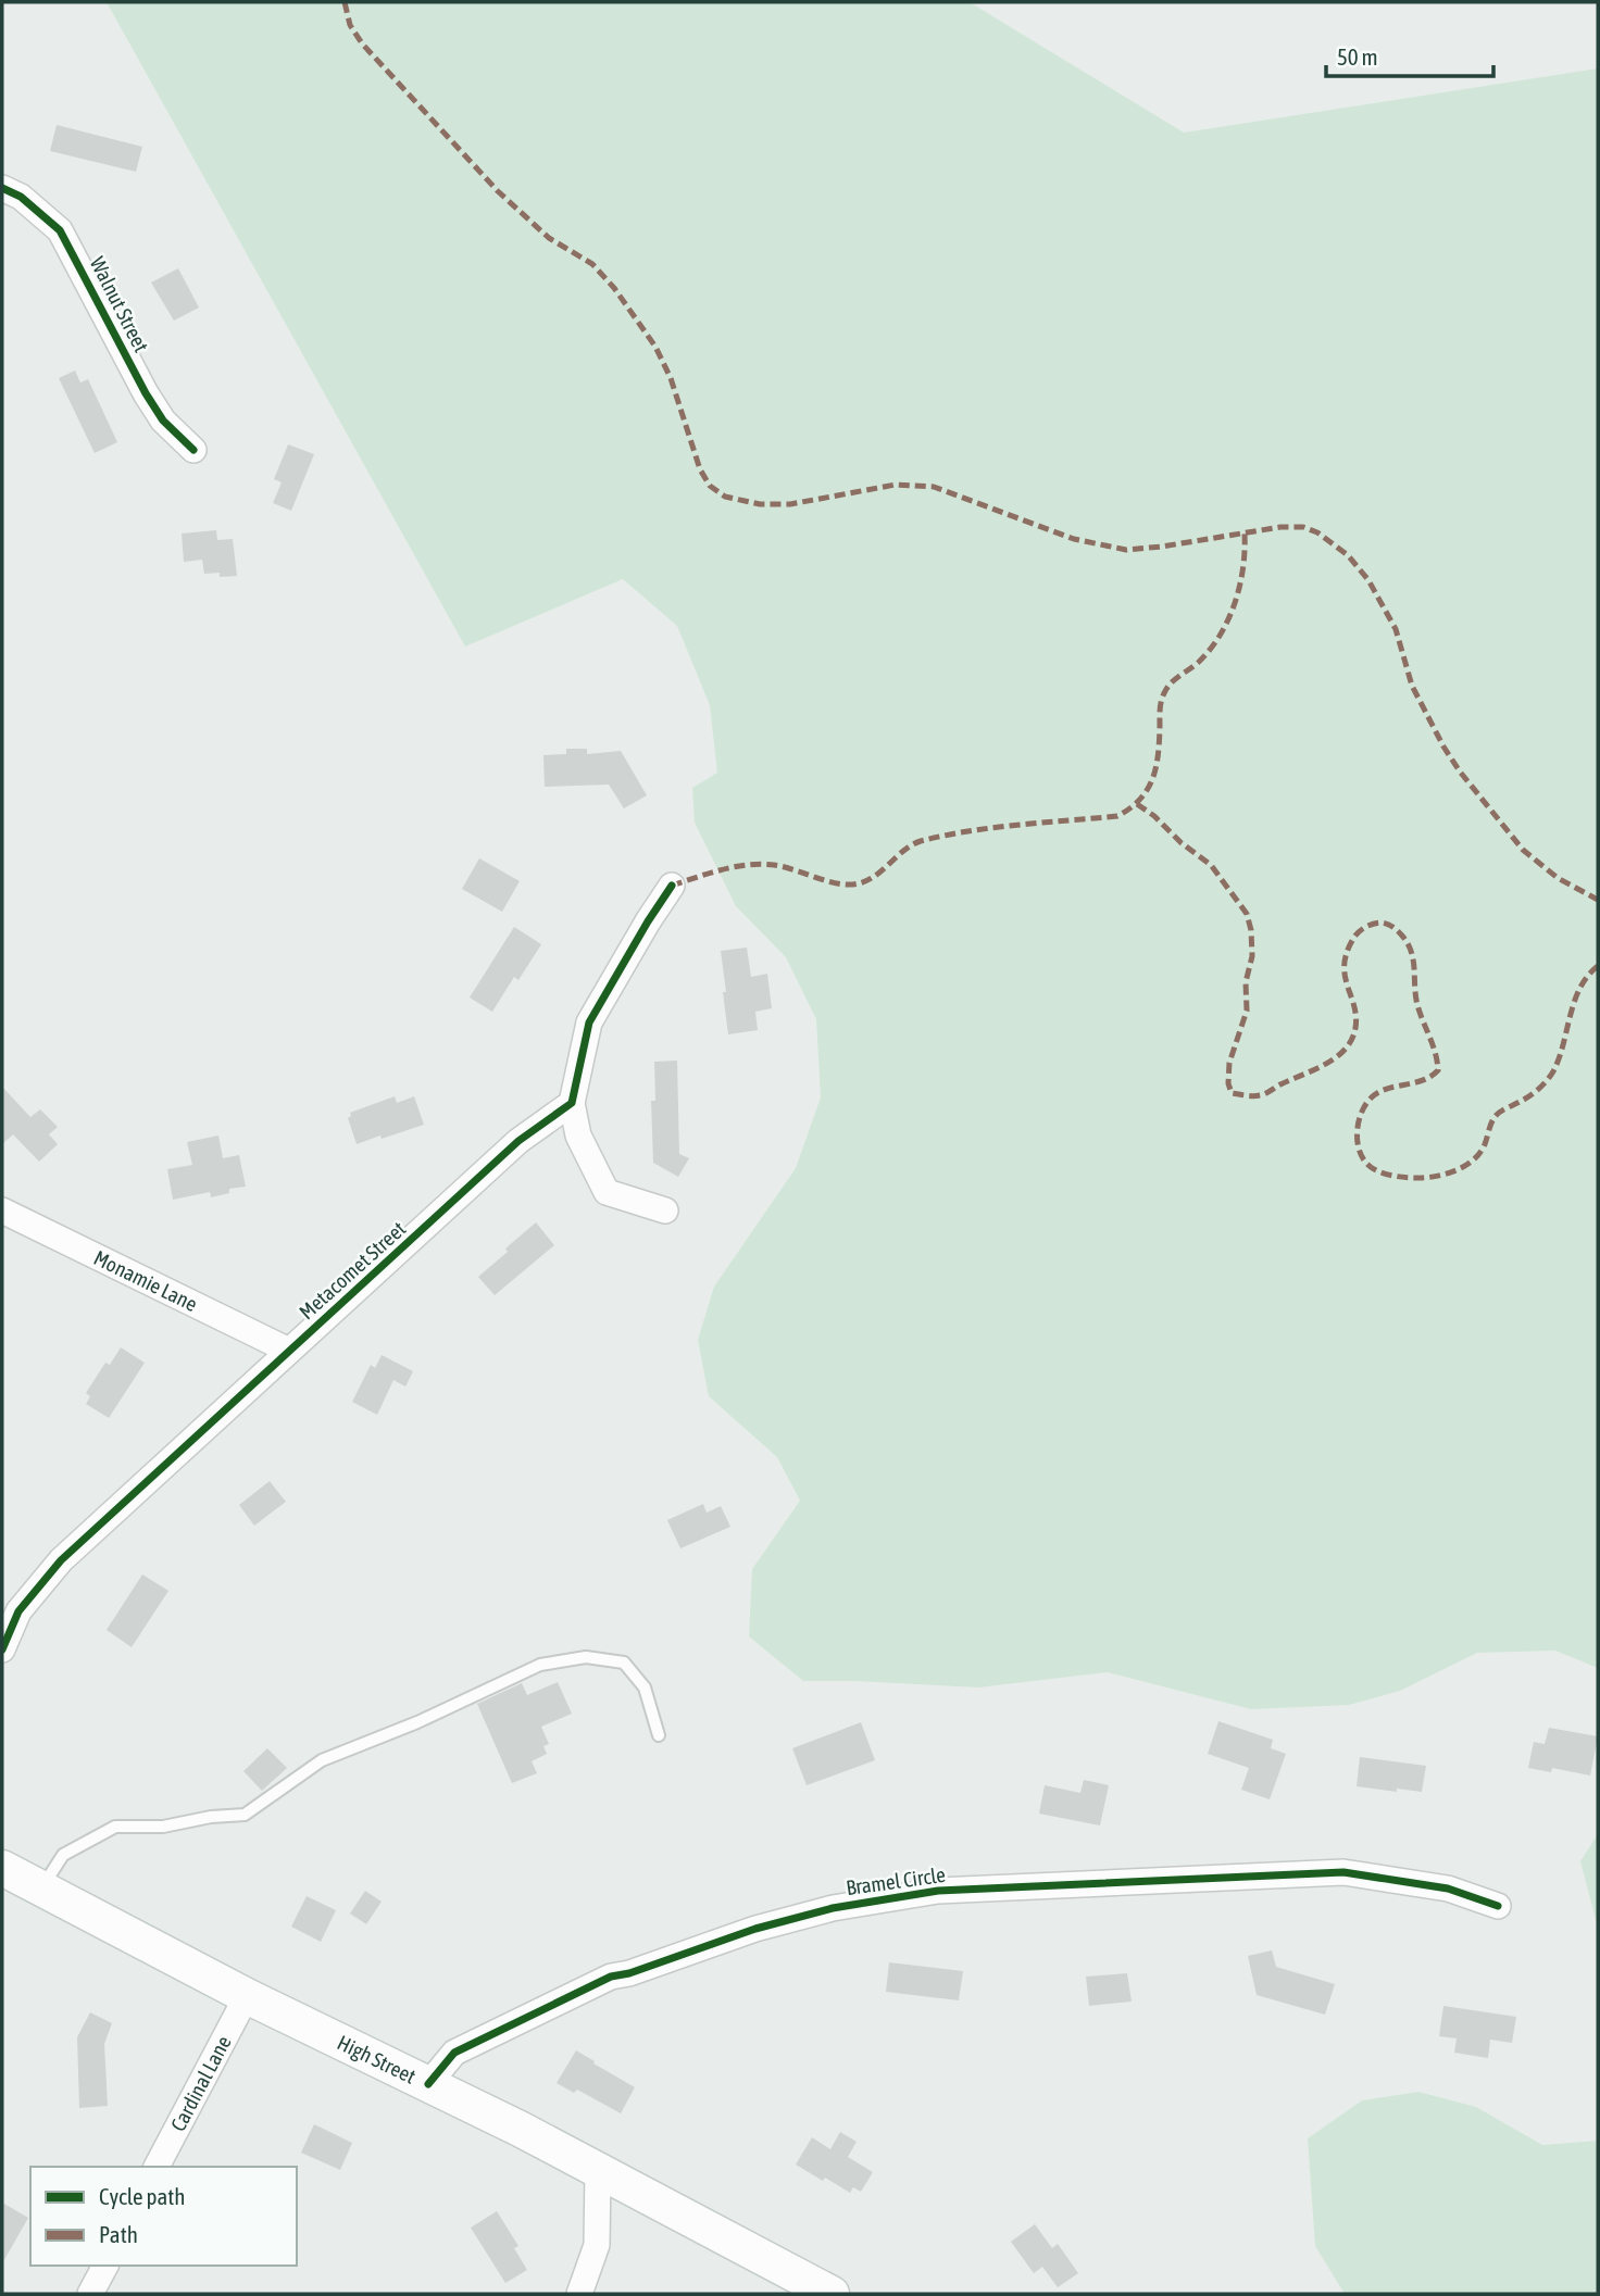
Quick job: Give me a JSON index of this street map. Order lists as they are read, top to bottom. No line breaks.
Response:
{"streets":{"street":["Walnut Street","Metacomet Street","Monamie Lane","Bramel Circle","High Street","Cardinal Lane"]},"crossings":[["Metacomet Street","Monamie Lane"],["Bramel Circle","High Street"],["High Street","Cardinal Lane"]],"legend":["Cycle path","Path"],"scale_bar":"50 m"}
